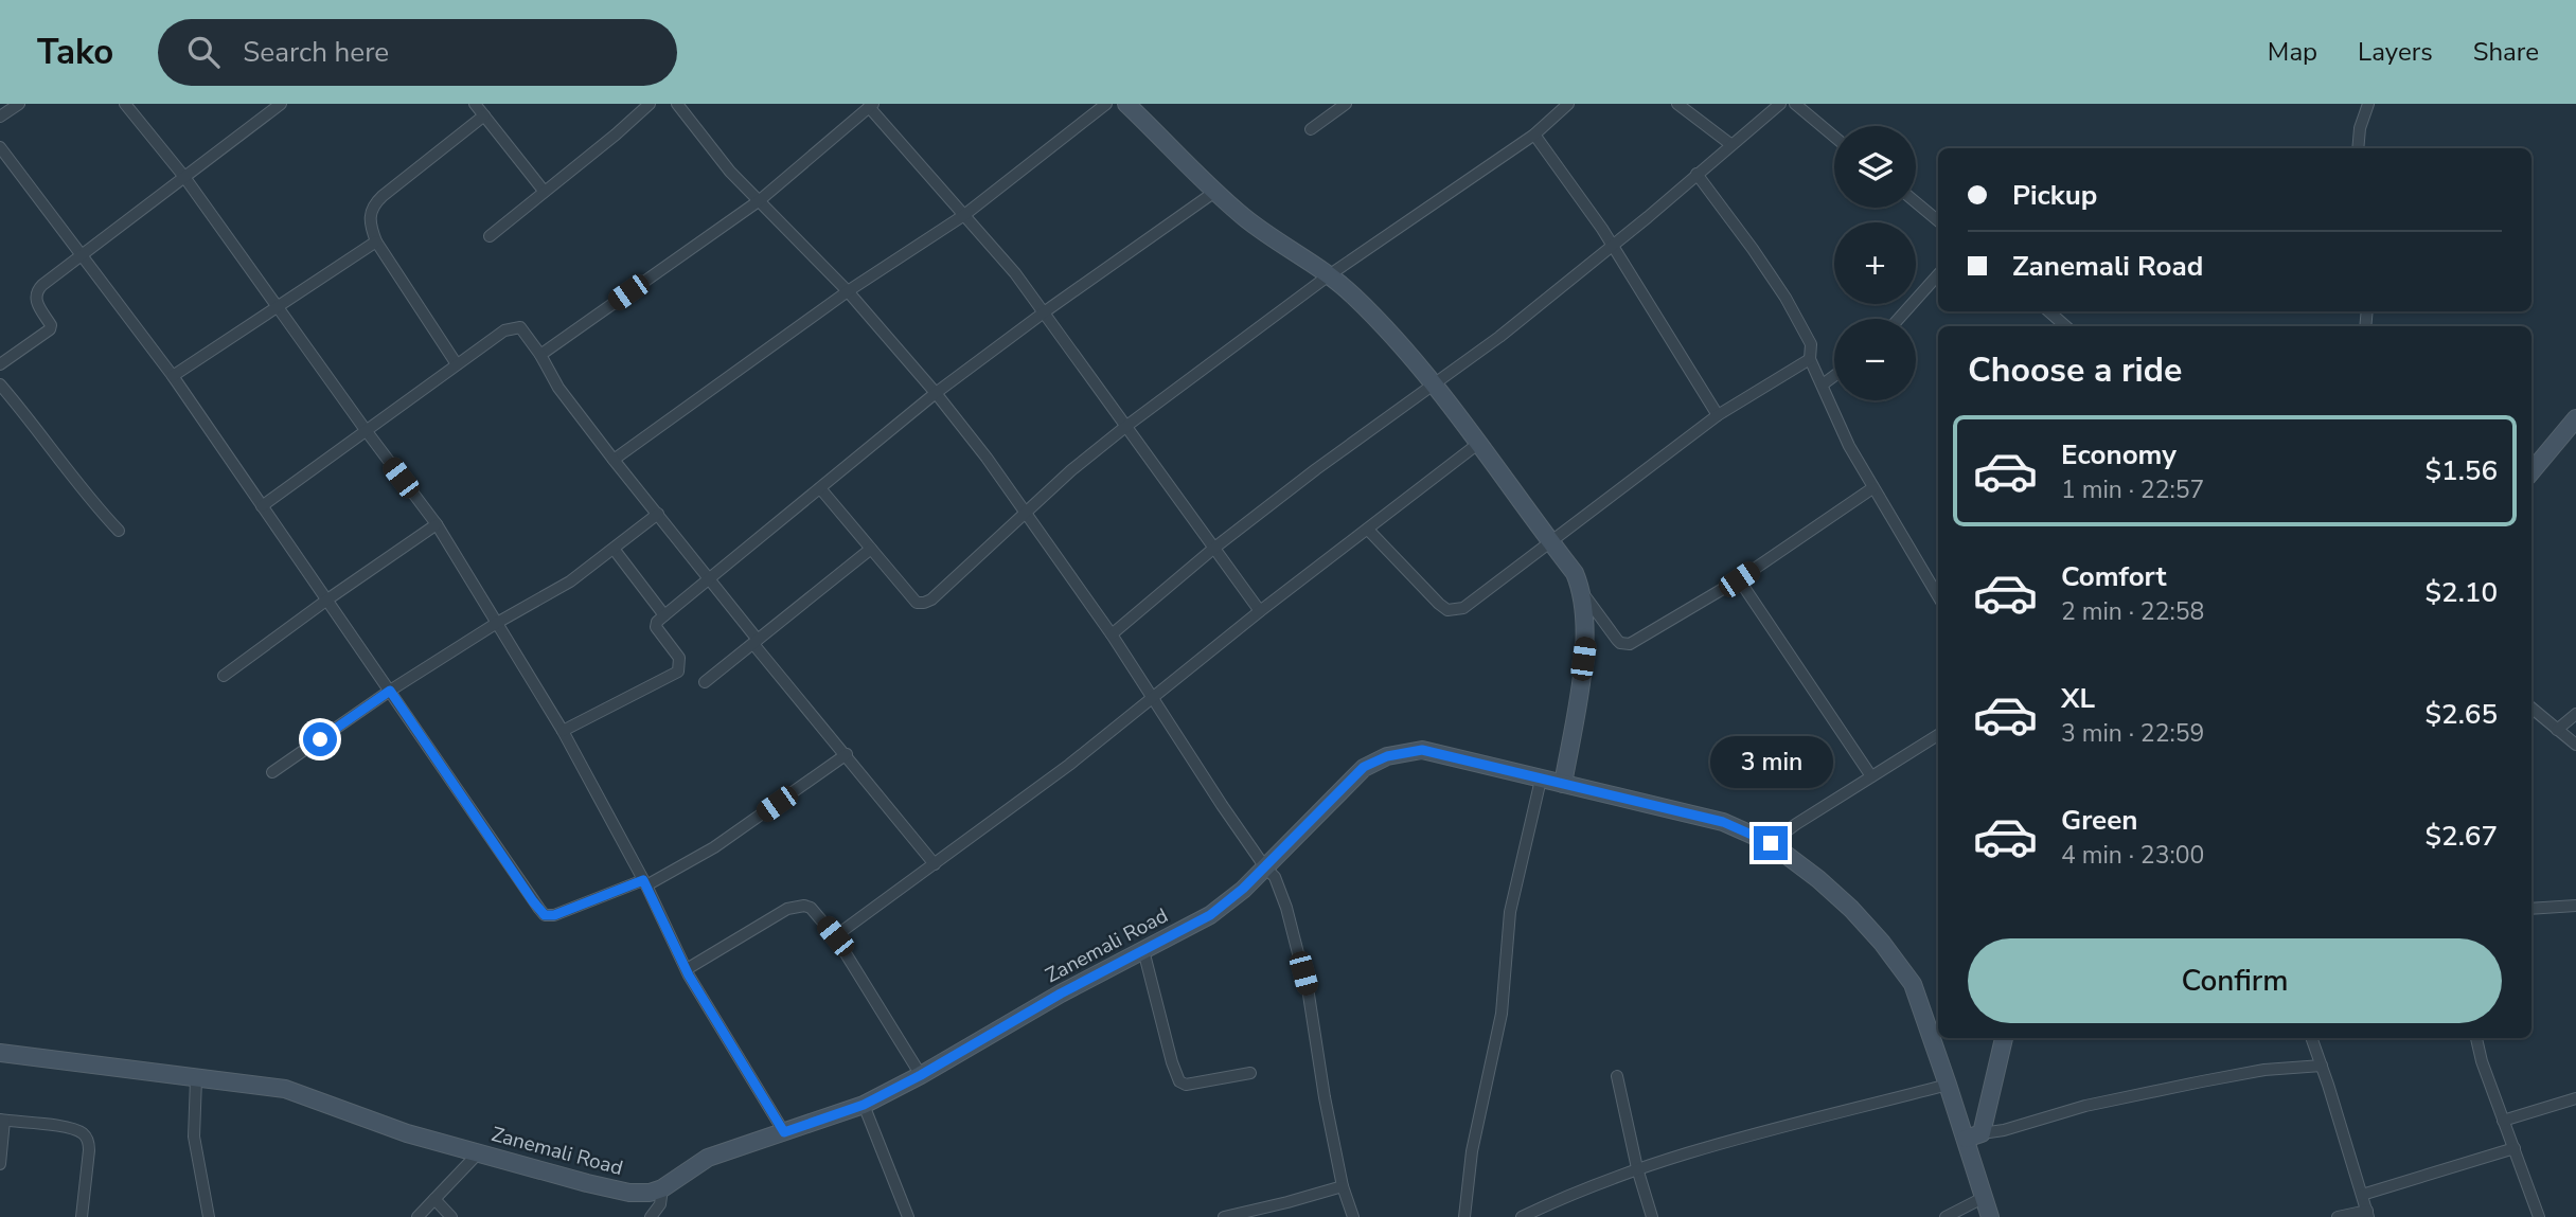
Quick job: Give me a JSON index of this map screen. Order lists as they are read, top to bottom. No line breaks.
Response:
{"streets":{"street":["Zanemali Road"]},"page":{"header":"Tako","search":"Search here","nav":["Map","Layers","Share"],"map_buttons":["+","−"],"banner":["Pickup","Zanemali Road"],"heading":"Choose a ride","list":[{"name":"Economy","note":"1 min · 22:57","value":"$1.56"},{"name":"Comfort","note":"2 min · 22:58","value":"$2.10"},{"name":"XL","note":"3 min · 22:59","value":"$2.65"},{"name":"Green","note":"4 min · 23:00","value":"$2.67"}],"bubble":"3 min","buttons":"Confirm"}}
